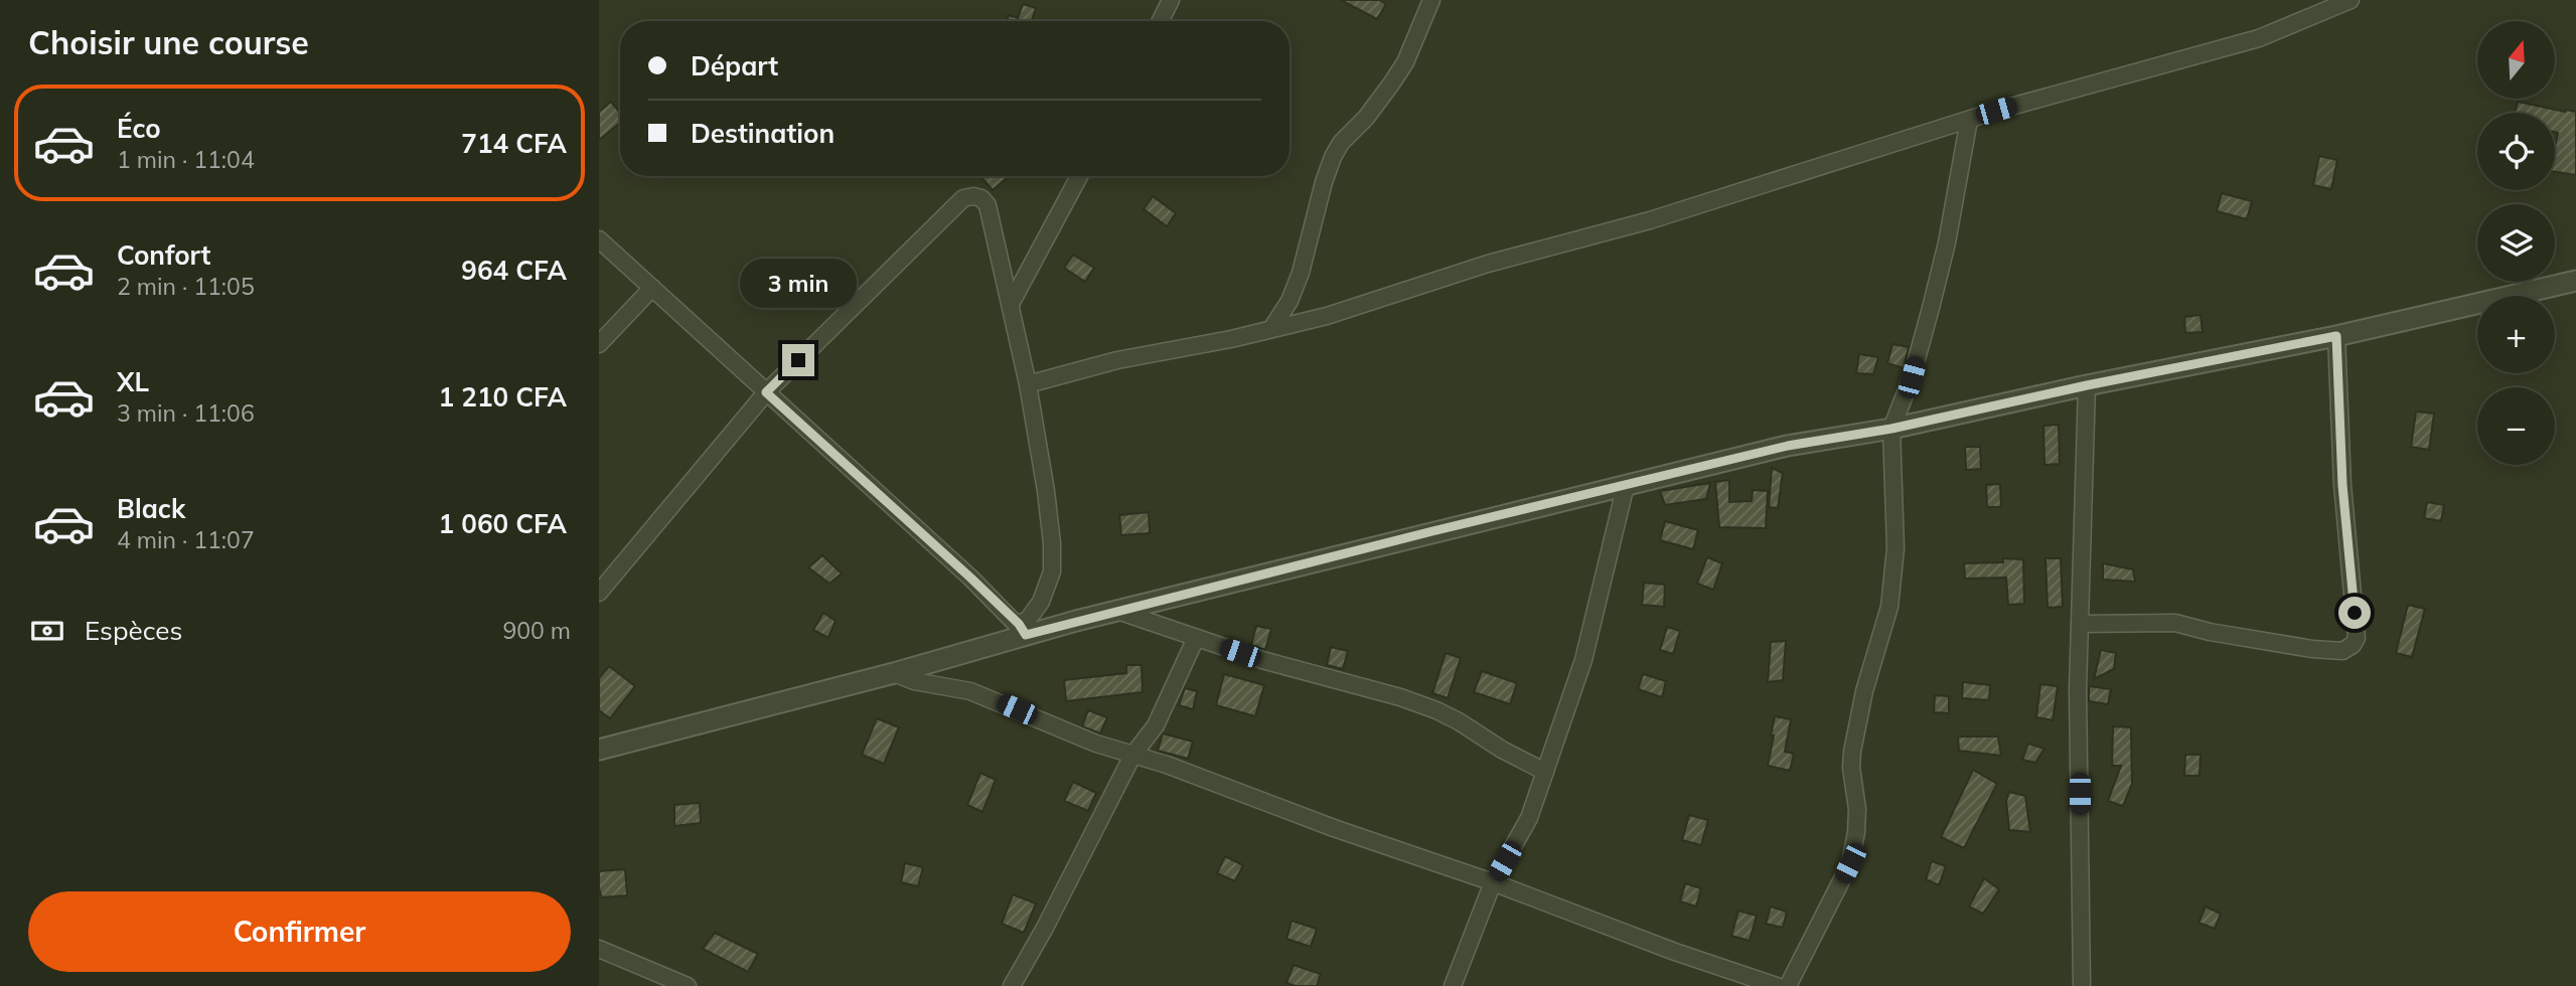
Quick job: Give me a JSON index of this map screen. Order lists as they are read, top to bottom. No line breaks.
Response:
{"north":"top","page":{"heading":"Choisir une course","map_buttons":["+","−"],"banner":["Départ","Destination"],"list":[{"name":"Éco","note":"1 min · 11:04","value":"714 CFA"},{"name":"Confort","note":"2 min · 11:05","value":"964 CFA"},{"name":"XL","note":"3 min · 11:06","value":"1 210 CFA"},{"name":"Black","note":"4 min · 11:07","value":"1 060 CFA"}],"bubble":"3 min","pay":["Espèces","900 m"],"buttons":"Confirmer"}}
